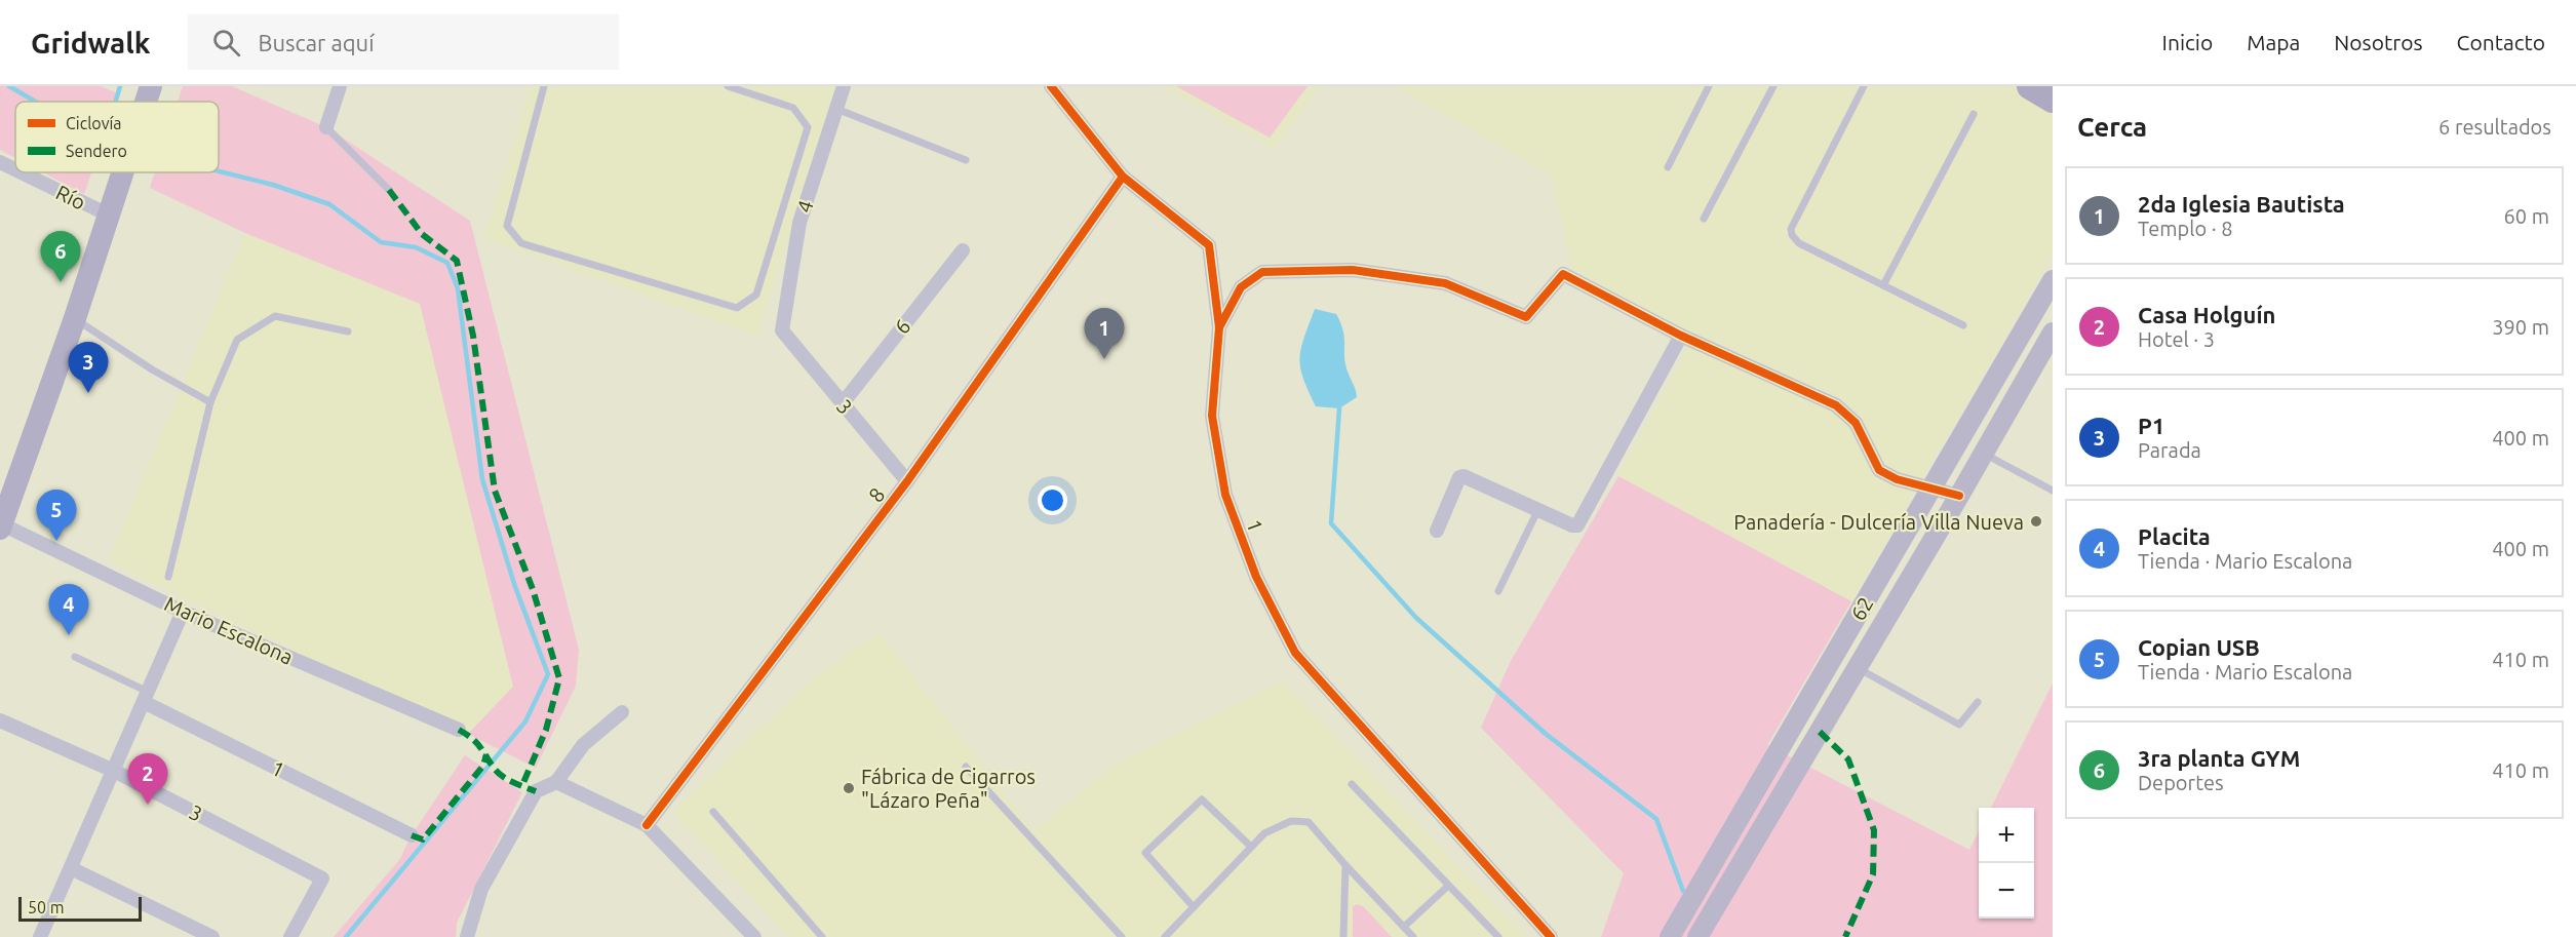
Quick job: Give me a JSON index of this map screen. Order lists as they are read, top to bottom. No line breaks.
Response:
{"streets":{"street":["Río","4","6","3","8","1","62","Mario Escalona"]},"crossings":[["4","3"],["6","3"],["3","8"],["8","1"]],"places":["Panadería - Dulcería Villa Nueva","Fábrica de Cigarros \"Lázaro Peña\""],"legend":["Ciclovía","Sendero"],"scale_bar":"50 m","page":{"header":"Gridwalk","search":"Buscar aquí","nav":["Inicio","Mapa","Nosotros","Contacto"],"heading":["Cerca","6 resultados"],"list":[{"mark":"1","name":"2da Iglesia Bautista","note":"Templo · 8","value":"60 m"},{"mark":"2","name":"Casa Holguín","note":"Hotel · 3","value":"390 m"},{"mark":"3","name":"P1","note":"Parada","value":"400 m"},{"mark":"4","name":"Placita","note":"Tienda · Mario Escalona","value":"400 m"},{"mark":"5","name":"Copian USB","note":"Tienda · Mario Escalona","value":"410 m"},{"mark":"6","name":"3ra planta GYM","note":"Deportes","value":"410 m"}],"pins":["6","1","3","5","4","2"],"map_buttons":["+","−"],"scale":"50 m"}}
